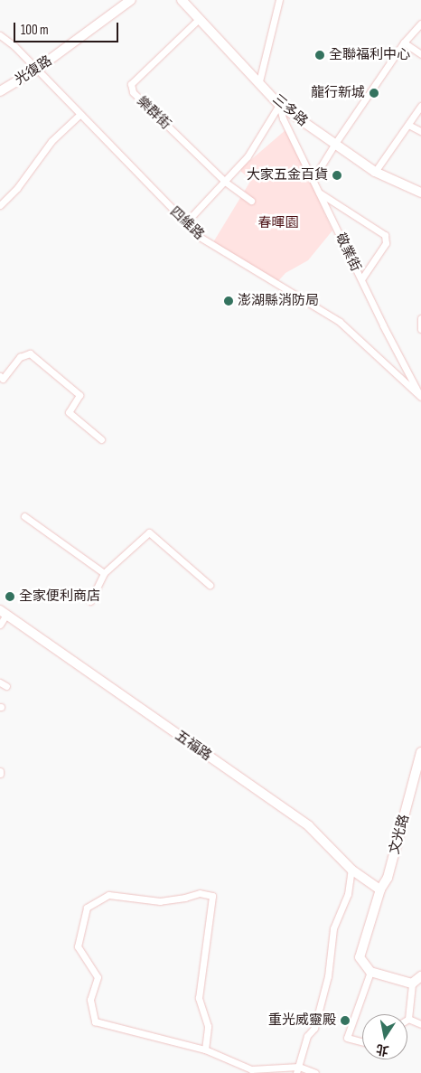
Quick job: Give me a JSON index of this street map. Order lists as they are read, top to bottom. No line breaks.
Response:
{"streets":{"street":["光復路","三多路","樂群街","四維路","敬業街","五福路","文光路"]},"crossings":[["光復路","四維路"],["三多路","樂群街"],["三多路","敬業街"],["四維路","敬業街"],["五福路","文光路"]],"parks":["春暉園"],"places":["全聯福利中心","龍行新城","大家五金百貨","澎湖縣消防局","全家便利商店","重光威靈殿"],"scale_bar":"100 m","north":"bottom"}
